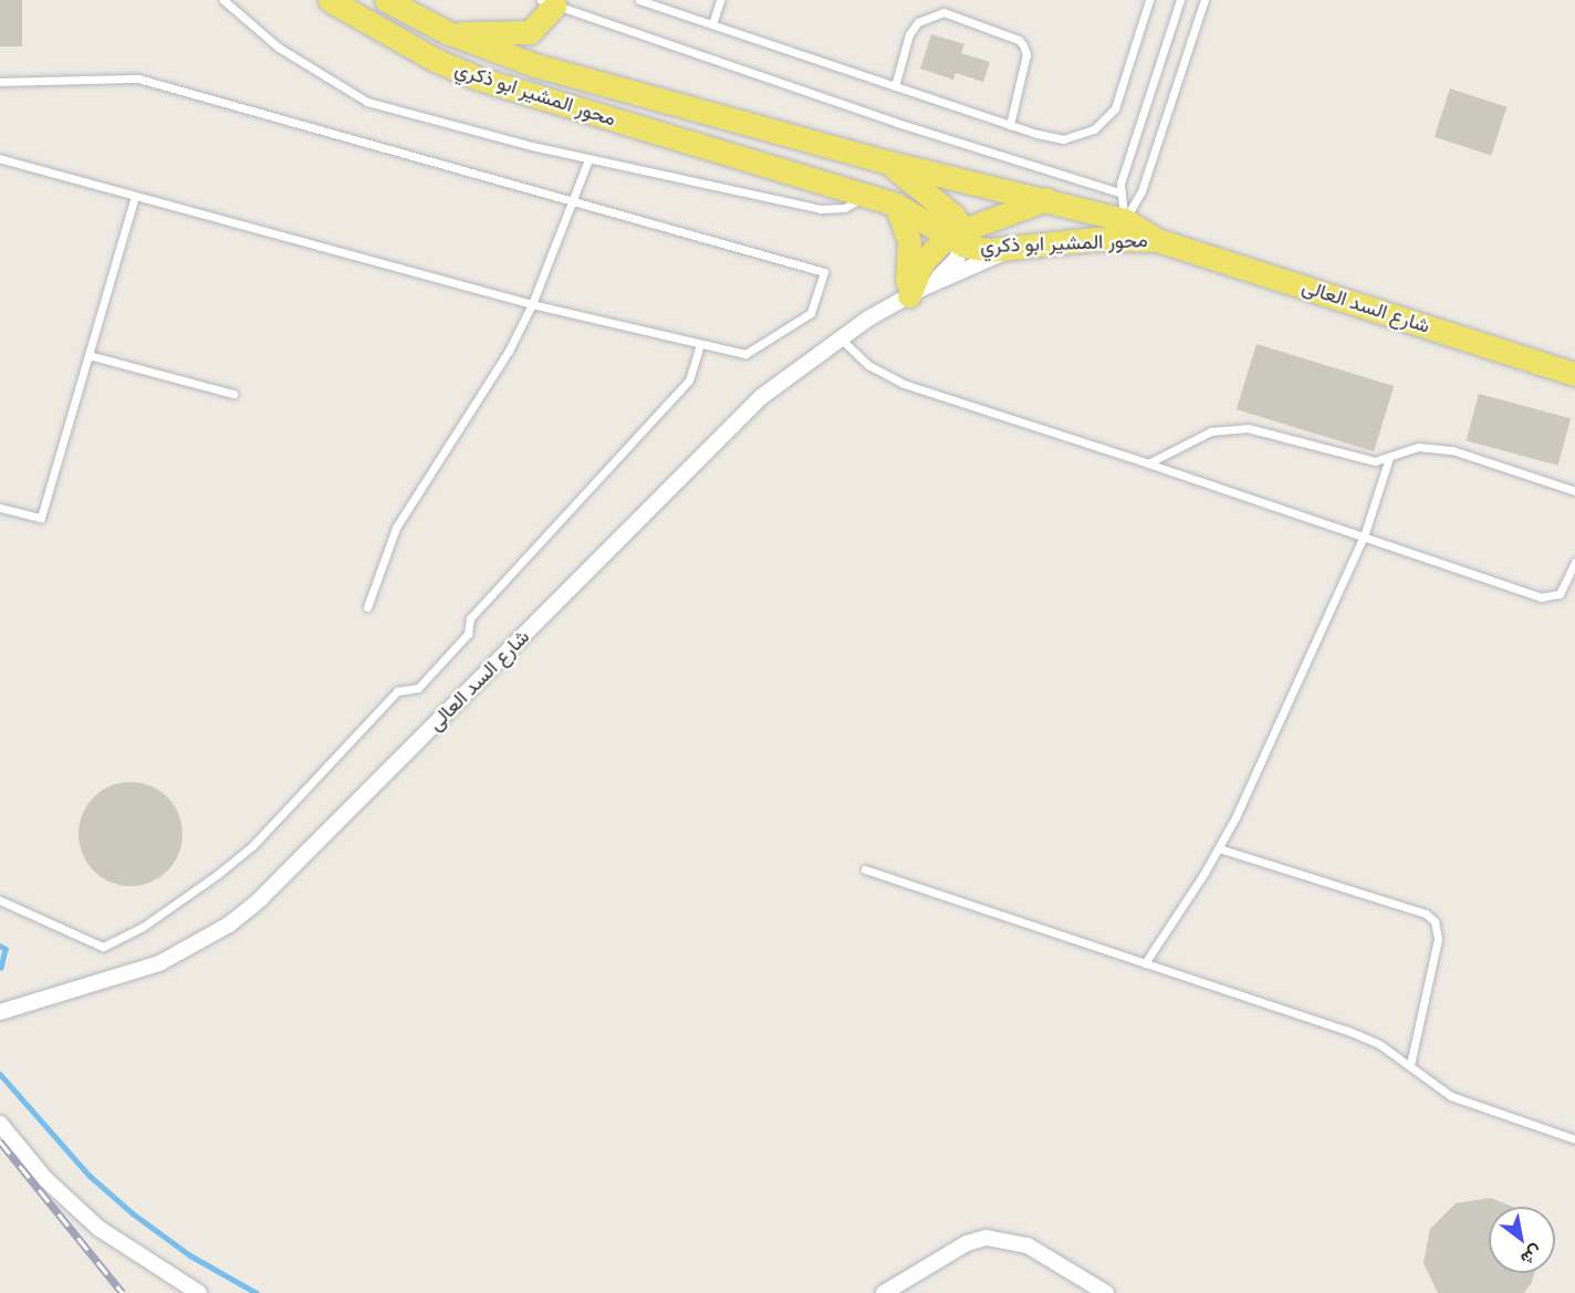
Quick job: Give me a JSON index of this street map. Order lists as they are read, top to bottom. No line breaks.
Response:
{"streets":{"main road":["محور المشير ابو ذكري","شارع السد العالى"]},"crossings":[["محور المشير ابو ذكري","شارع السد العالى"]],"north":"bottom right"}
